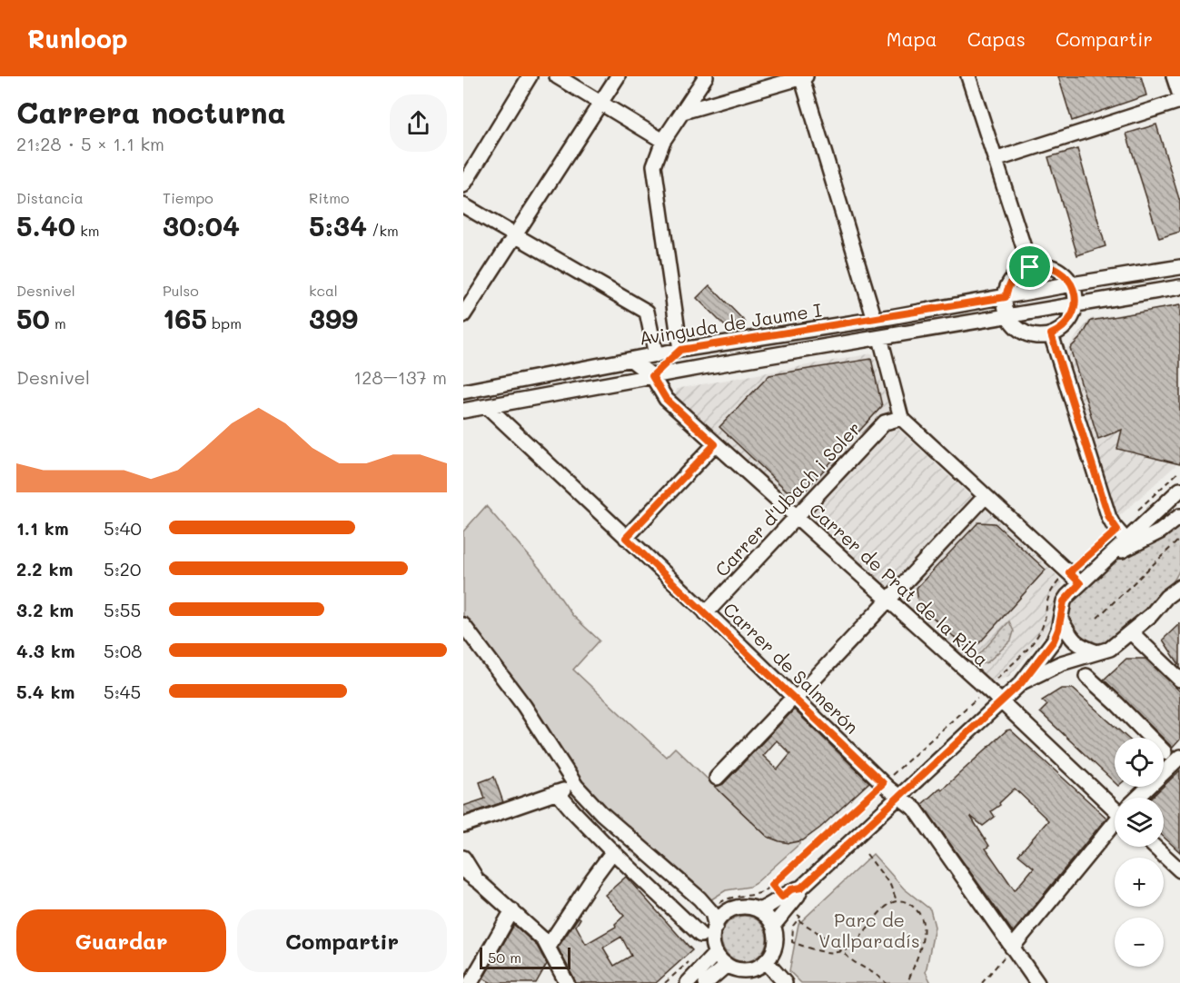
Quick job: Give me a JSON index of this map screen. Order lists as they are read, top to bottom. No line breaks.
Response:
{"streets":{"street":["Avinguda de Jaume I","Carrer d'Ubach i Soler","Carrer de Prat de la Riba","Carrer de Salmerón"]},"crossings":[["Avinguda de Jaume I","Carrer de Prat de la Riba"],["Carrer d'Ubach i Soler","Carrer de Prat de la Riba"],["Carrer d'Ubach i Soler","Carrer de Salmerón"]],"parks":["Parc de Vallparadís"],"scale_bar":"50 m","page":{"header":"Runloop","nav":["Mapa","Capas","Compartir"],"heading":["Carrera nocturna","21:28 · 5 × 1.1 km"],"stats":[["Distancia","5.40 km"],["Tiempo","30:04"],["Ritmo","5:34 /km"],["Desnivel","50 m"],["Pulso","165 bpm"],["kcal","399"]],"chart":["Desnivel","128–137 m"],"list":[{"name":"1.1 km","note":"5:40"},{"name":"2.2 km","note":"5:20"},{"name":"3.2 km","note":"5:55"},{"name":"4.3 km","note":"5:08"},{"name":"5.4 km","note":"5:45"}],"map_buttons":["+","−"],"buttons":["Guardar","Compartir"],"scale":"50 m"}}
